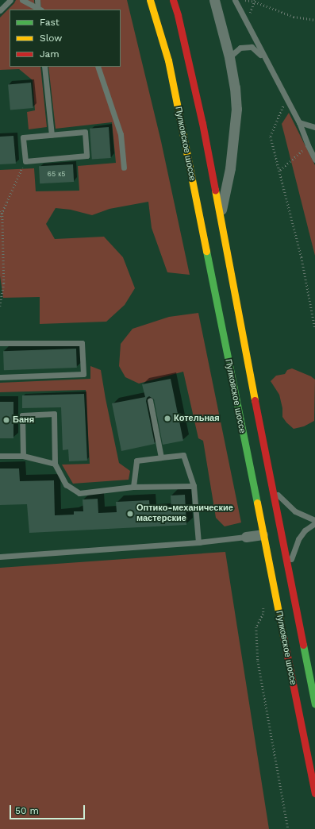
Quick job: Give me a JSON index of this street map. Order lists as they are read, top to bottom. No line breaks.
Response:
{"streets":{"highway":["Пулковское шоссе"]},"places":["Котельная","Баня","Оптико-механические мастерские"],"house_numbers":["65 к5"],"legend":["Fast","Slow","Jam"],"scale_bar":"50 m"}
